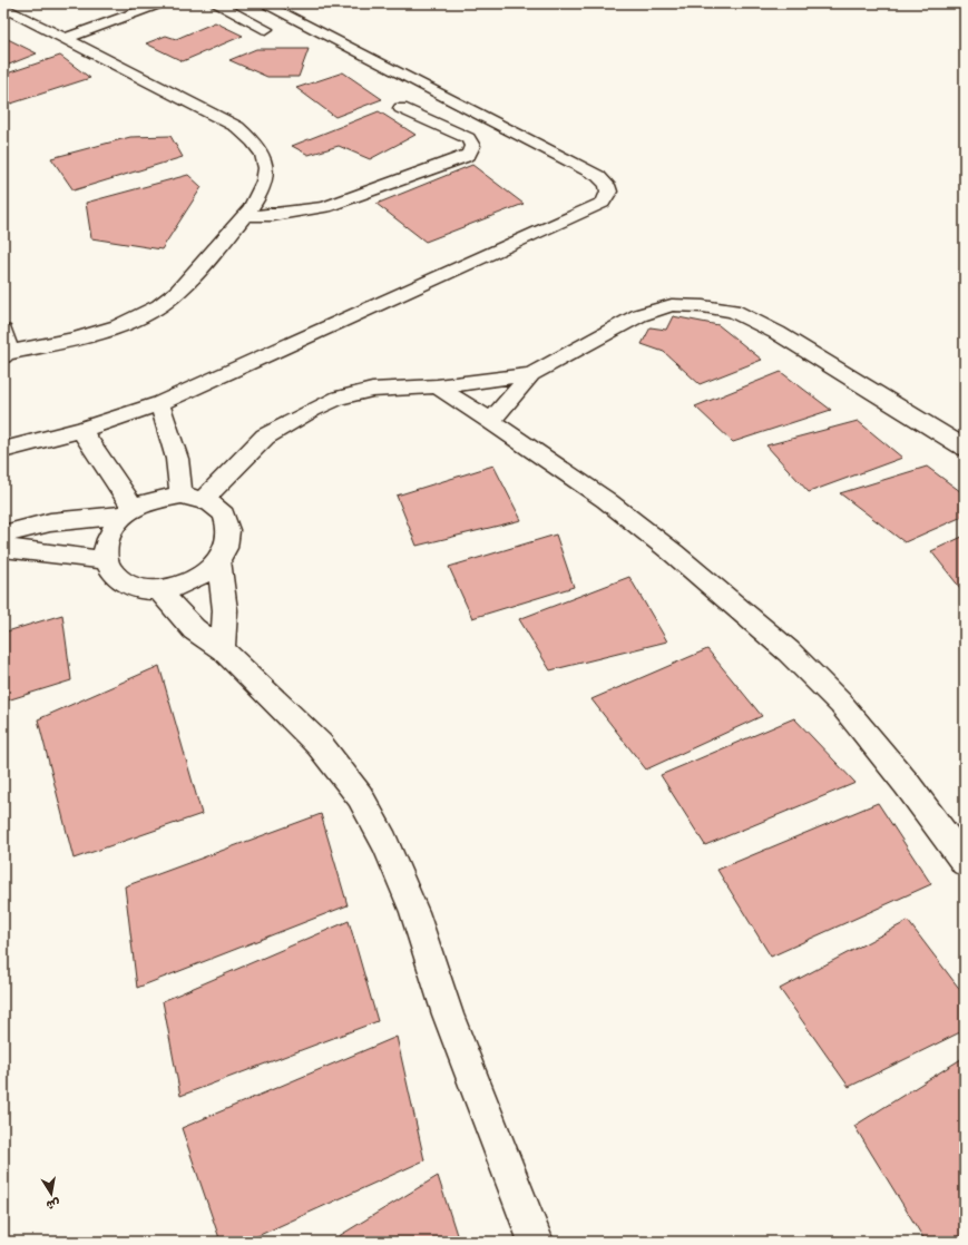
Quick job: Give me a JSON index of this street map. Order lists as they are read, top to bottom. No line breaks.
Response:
{"north":"bottom"}
